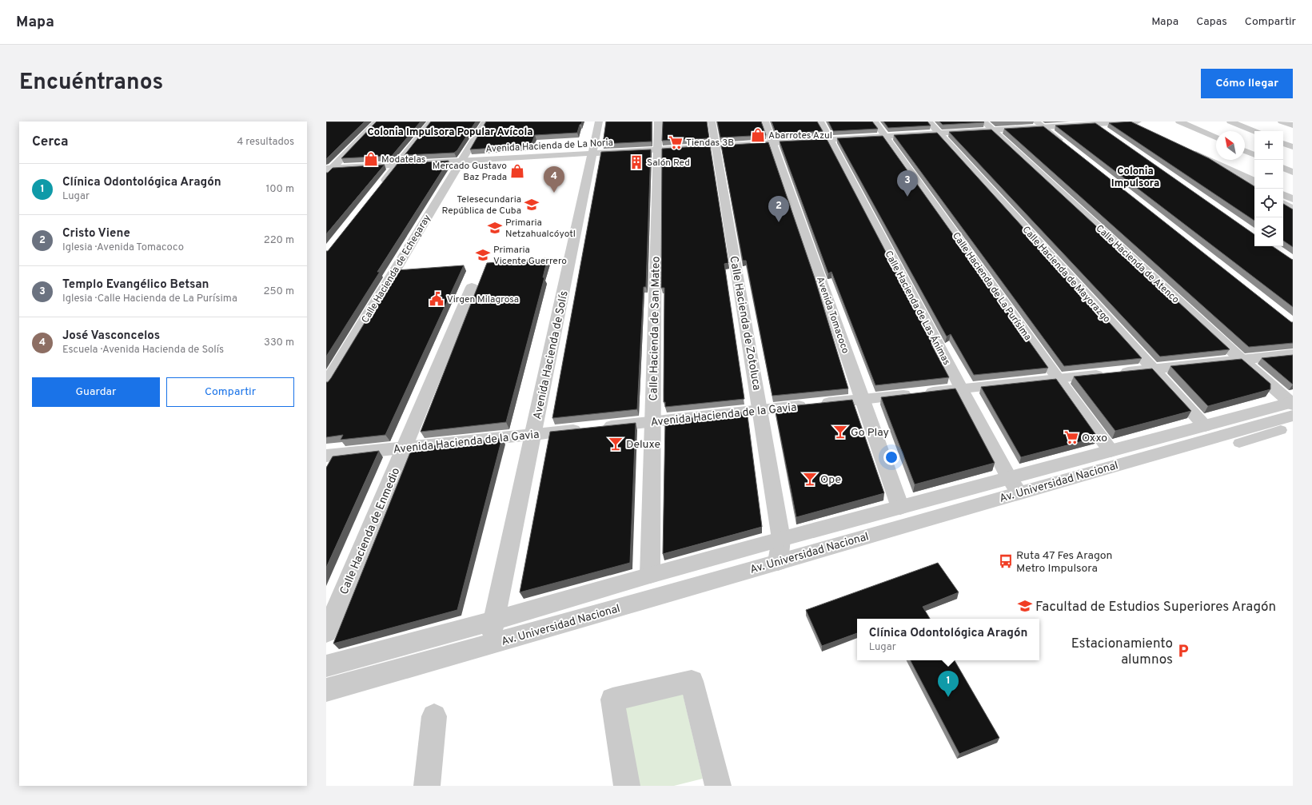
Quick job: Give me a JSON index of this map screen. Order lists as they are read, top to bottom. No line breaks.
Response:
{"streets":{"street":["Avenida Hacienda de La Noria","Calle Hacienda de Atenco","Calle Hacienda de Echegaray","Calle Hacienda de Mayorazgo","Calle Hacienda de La Purísima","Calle Hacienda de Las Ánimas","Avenida Tomacoco","Calle Hacienda de Zotoluca","Calle Hacienda de San Mateo","Avenida Hacienda de Solís","Avenida Hacienda de la Gavia","Av. Universidad Nacional","Calle Hacienda de Enmedio"]},"crossings":[["Avenida Hacienda de La Noria","Calle Hacienda de Atenco"],["Avenida Hacienda de La Noria","Calle Hacienda de Echegaray"],["Avenida Hacienda de La Noria","Calle Hacienda de Mayorazgo"],["Avenida Hacienda de La Noria","Calle Hacienda de La Purísima"],["Avenida Hacienda de La Noria","Calle Hacienda de Las Ánimas"],["Avenida Hacienda de La Noria","Avenida Tomacoco"],["Avenida Hacienda de La Noria","Calle Hacienda de Zotoluca"],["Avenida Hacienda de La Noria","Calle Hacienda de San Mateo"],["Avenida Hacienda de La Noria","Avenida Hacienda de Solís"],["Calle Hacienda de Atenco","Avenida Hacienda de la Gavia"],["Calle Hacienda de Atenco","Av. Universidad Nacional"],["Calle Hacienda de Mayorazgo","Avenida Hacienda de la Gavia"],["Calle Hacienda de Mayorazgo","Av. Universidad Nacional"],["Calle Hacienda de La Purísima","Avenida Hacienda de la Gavia"],["Calle Hacienda de La Purísima","Av. Universidad Nacional"],["Calle Hacienda de Las Ánimas","Avenida Hacienda de la Gavia"],["Calle Hacienda de Las Ánimas","Av. Universidad Nacional"],["Avenida Tomacoco","Avenida Hacienda de la Gavia"],["Avenida Tomacoco","Av. Universidad Nacional"],["Calle Hacienda de Zotoluca","Avenida Hacienda de la Gavia"],["Calle Hacienda de Zotoluca","Av. Universidad Nacional"],["Calle Hacienda de San Mateo","Avenida Hacienda de la Gavia"],["Calle Hacienda de San Mateo","Av. Universidad Nacional"],["Avenida Hacienda de Solís","Avenida Hacienda de la Gavia"],["Avenida Hacienda de Solís","Av. Universidad Nacional"],["Avenida Hacienda de la Gavia","Calle Hacienda de Enmedio"]],"districts":["Colonia Impulsora Popular Avícola","Colonia Impulsora"],"places":{"shop":["Abarrotes Azul","Modatelas","Mercado Gustavo Baz Prada"],"supermarket":["Tiendas 3B","Oxxo"],"building":["Salón Red"],"school or university":["Telesecundaria República de Cuba","Primaria Netzahualcóyotl","Primaria Vicente Guerrero","Facultad de Estudios Superiores Aragón"],"public building":["Virgen Milagrosa"],"bar":["Go Play","Deluxe","Ope"],"bus stop":["Ruta 47 Fes Aragon Metro Impulsora"],"parking":["Estacionamiento alumnos"]},"north":"top left","page":{"header":"Mapa","nav":["Mapa","Capas","Compartir"],"title":"Encuéntranos","buttons":["Cómo llegar",["Guardar","Compartir"]],"heading":["Cerca","4 resultados"],"map_buttons":["+","−"],"list":[{"mark":"1","name":"Clínica Odontológica Aragón","note":"Lugar","value":"100 m"},{"mark":"2","name":"Cristo Viene","note":"Iglesia · Avenida Tomacoco","value":"220 m"},{"mark":"3","name":"Templo Evangélico Betsan","note":"Iglesia · Calle Hacienda de La Purísima","value":"250 m"},{"mark":"4","name":"José Vasconcelos","note":"Escuela · Avenida Hacienda de Solís","value":"330 m"}],"pins":["4","3","2","1"],"popup":["Clínica Odontológica Aragón","Lugar"]}}
